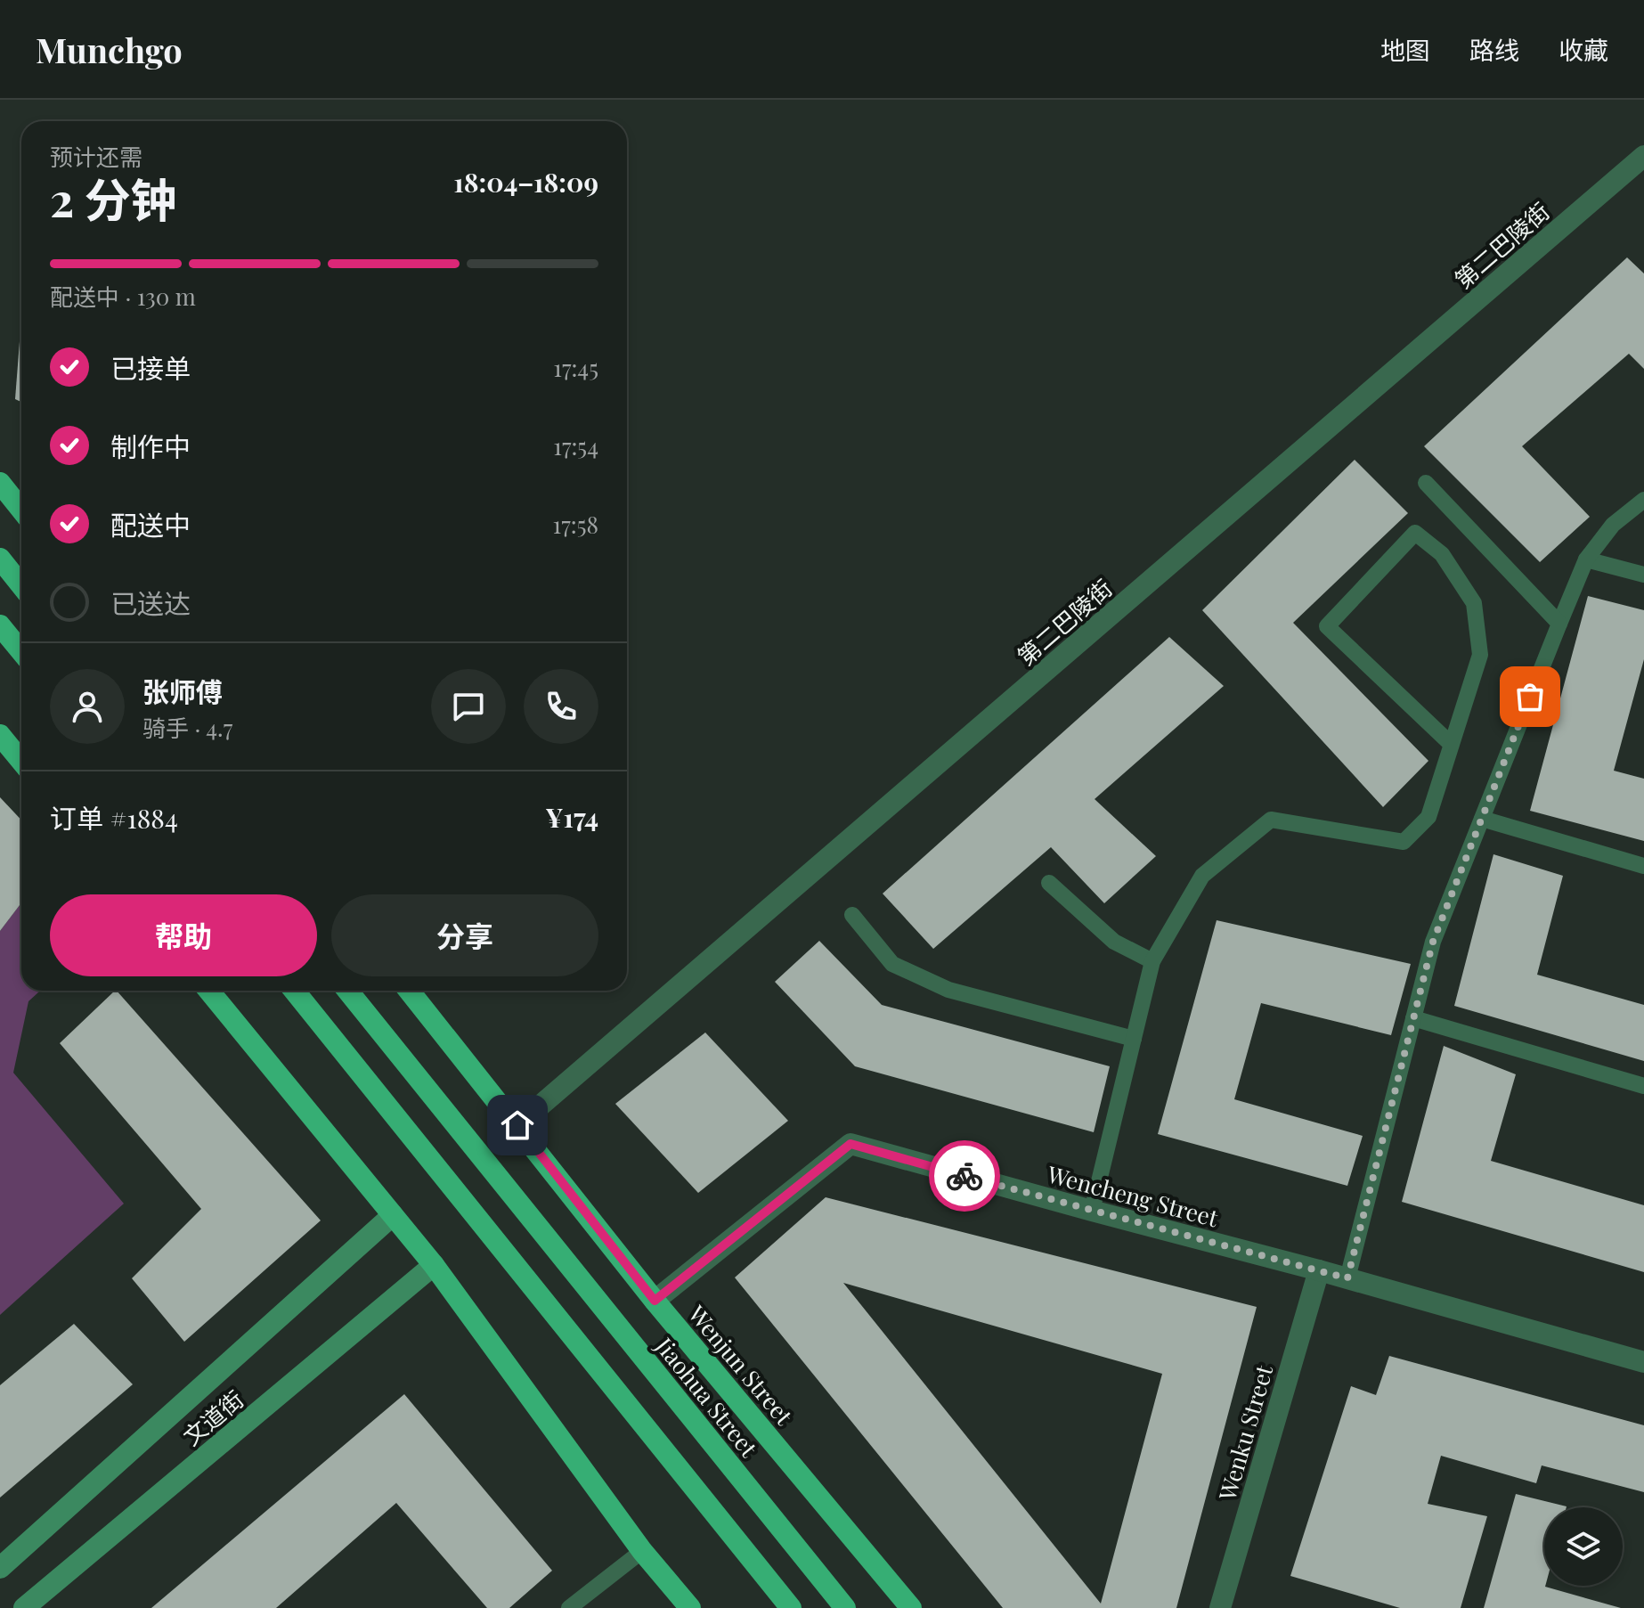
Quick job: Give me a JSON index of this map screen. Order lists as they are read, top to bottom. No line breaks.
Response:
{"streets":{"highway":["Wenjun Street","Jiaohua Street"],"main road":["文道街"],"street":["第二巴陵街","Wencheng Street","Wenku Street"]},"crossings":[["第二巴陵街","Wenjun Street"],["Wencheng Street","Wenjun Street"],["Wencheng Street","Wenku Street"]],"page":{"header":"Munchgo","nav":["地图","路线","收藏"],"heading":["2 分钟","预计还需","18:04–18:09"],"panel":["张师傅","骑手 · 4.7","订单 #1884","¥174"],"bar":"配送中 · 130 m","list":[["已接单","17:45"],["制作中","17:54"],["配送中","17:58"],"已送达"],"buttons":["帮助","分享"]}}
